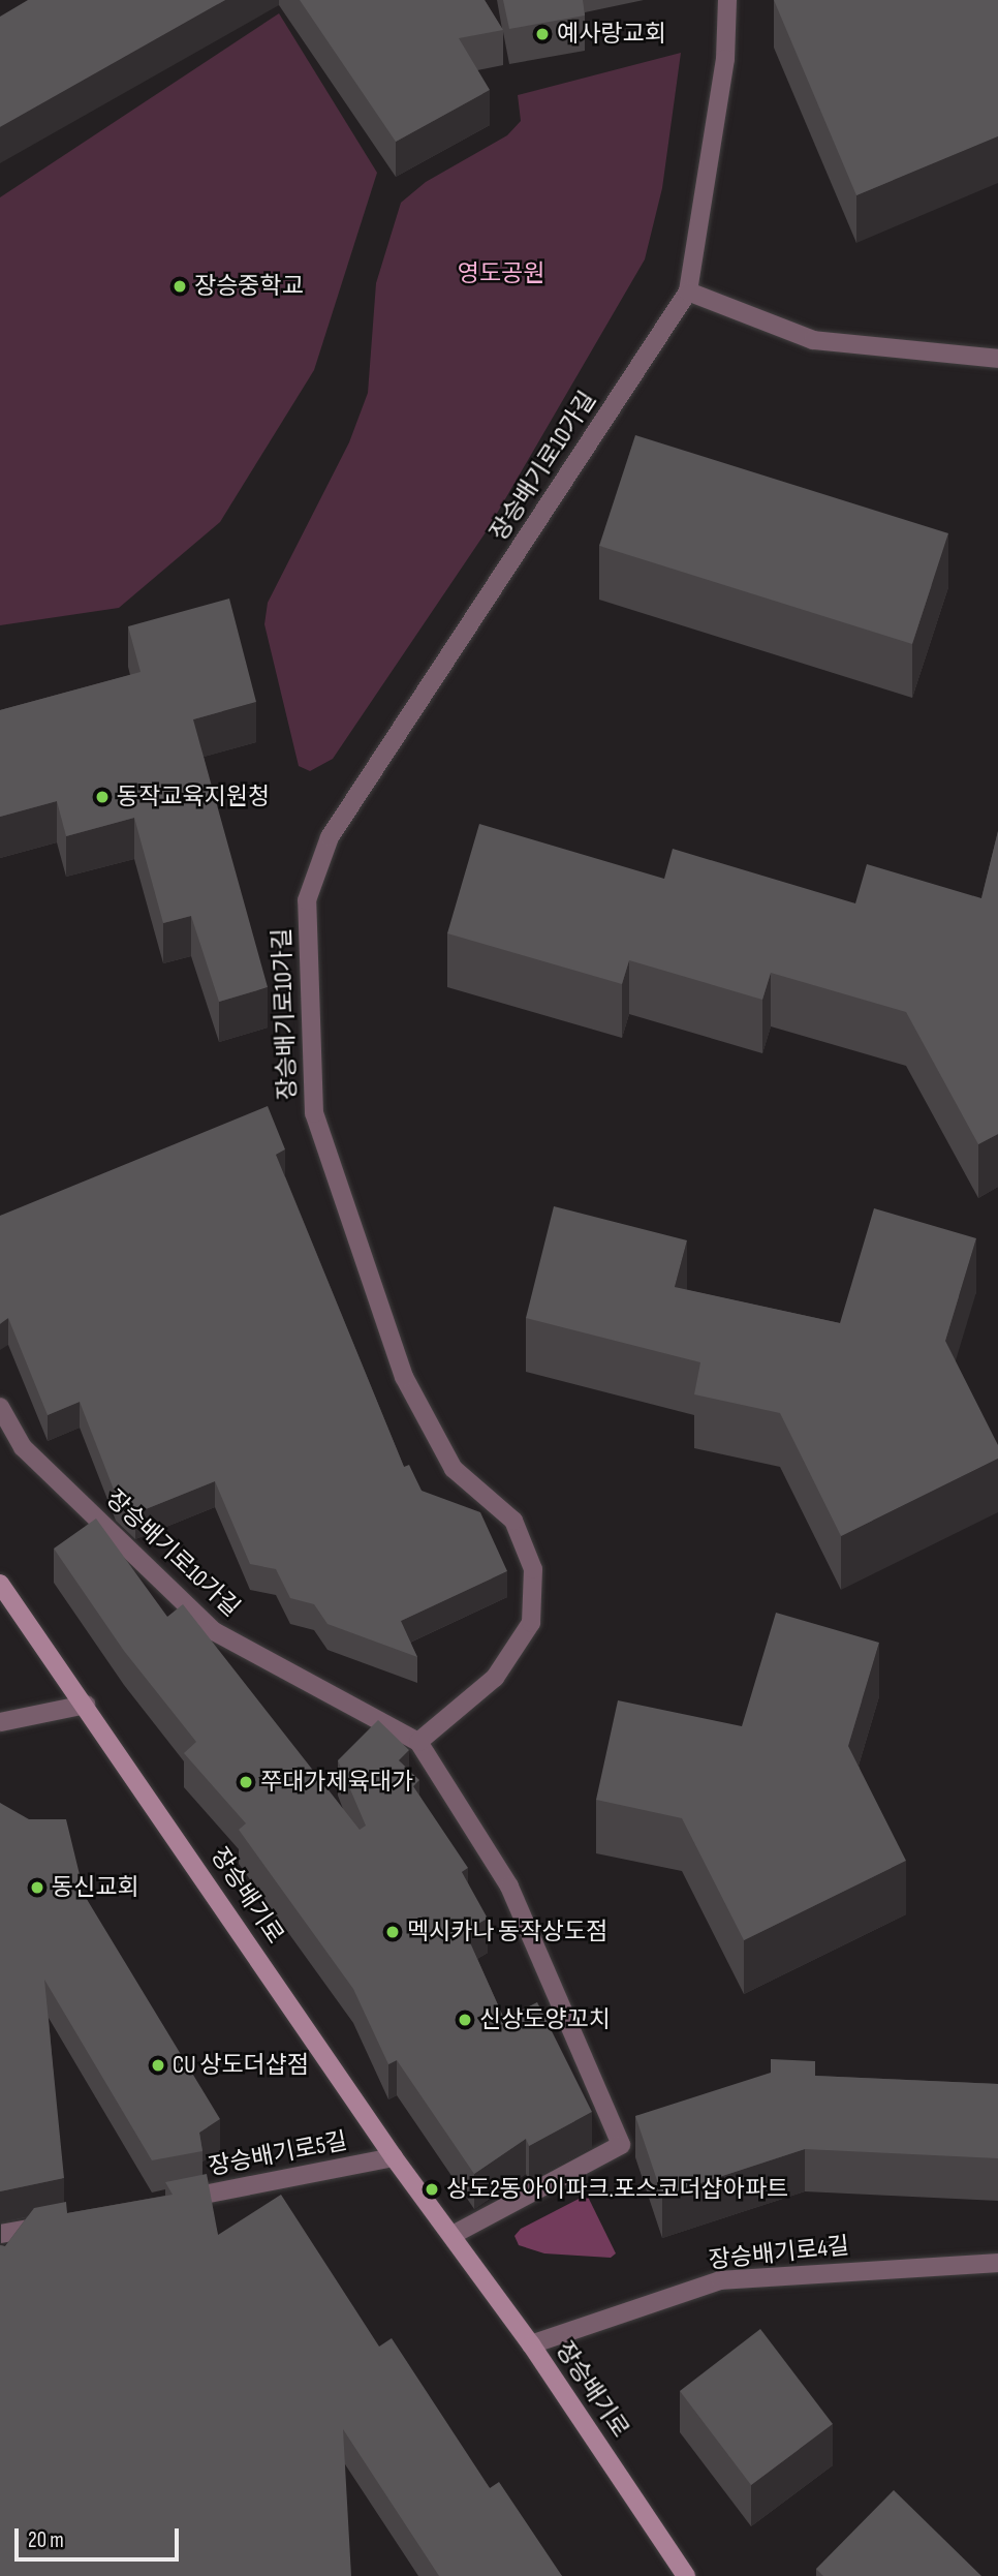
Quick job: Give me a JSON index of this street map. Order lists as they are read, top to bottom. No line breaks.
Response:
{"streets":{"main road":["장승배기로"],"street":["장승배기로10가길","장승배기로5길","장승배기로4길"]},"crossings":[["장승배기로10가길","장승배기로"],["장승배기로","장승배기로5길"],["장승배기로","장승배기로4길"]],"parks":["영도공원"],"places":["예사랑교회","장승중학교","동작교육지원청","쭈대가제육대가","동신교회","멕시카나 동작상도점","신상도양꼬치","CU 상도더샵점","상도2동아이파크.포스코더샵아파트"],"scale_bar":"20 m"}
